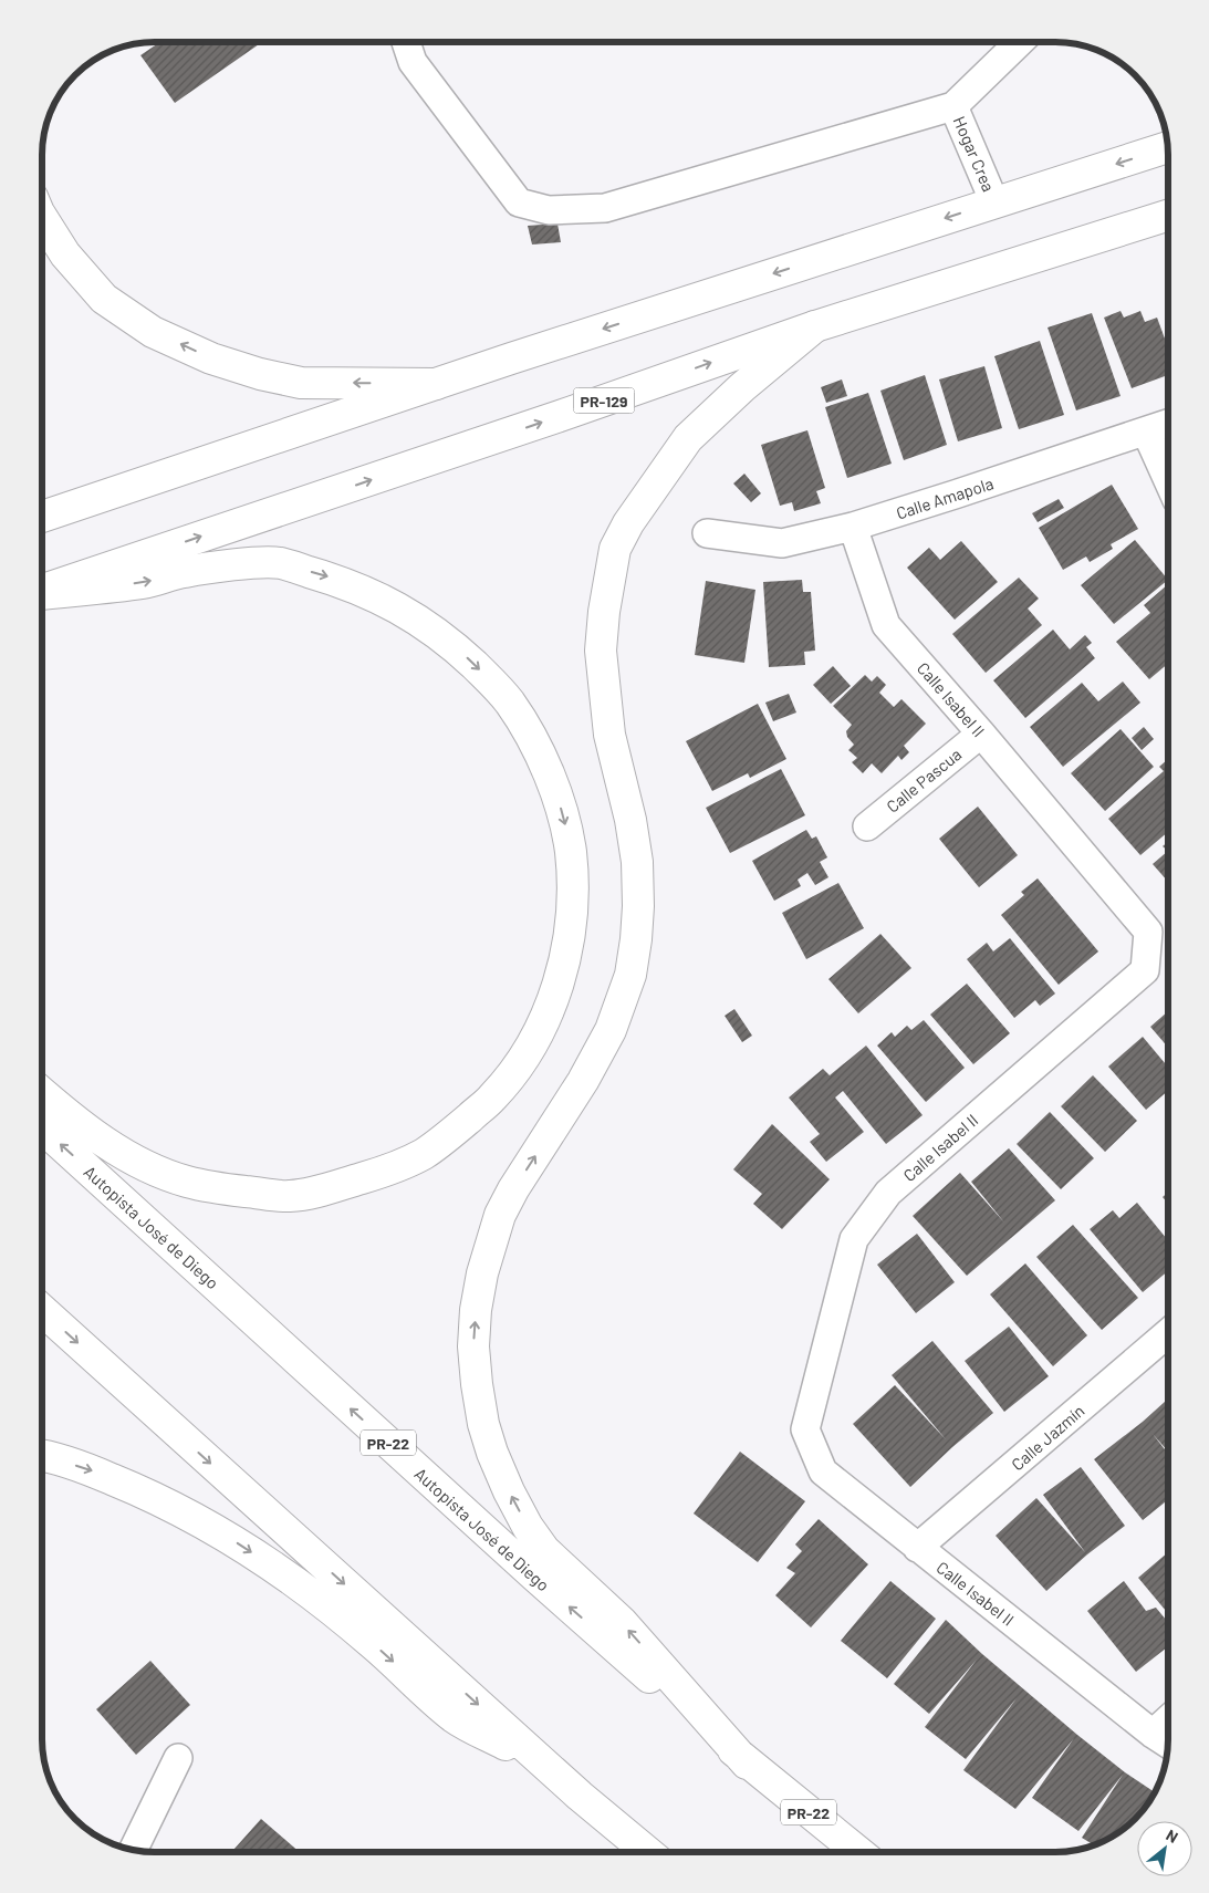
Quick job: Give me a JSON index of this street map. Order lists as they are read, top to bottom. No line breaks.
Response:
{"streets":{"main road":["PR-129","Autopista José de Diego","PR-22"],"street":["Hogar Crea","Calle Amapola","Calle Isabel II","Calle Pascua","Calle Jazmín"]},"crossings":[["Calle Amapola","Calle Isabel II"],["Calle Isabel II","Calle Pascua"],["Calle Isabel II","Calle Jazmín"]],"north":"top right"}
